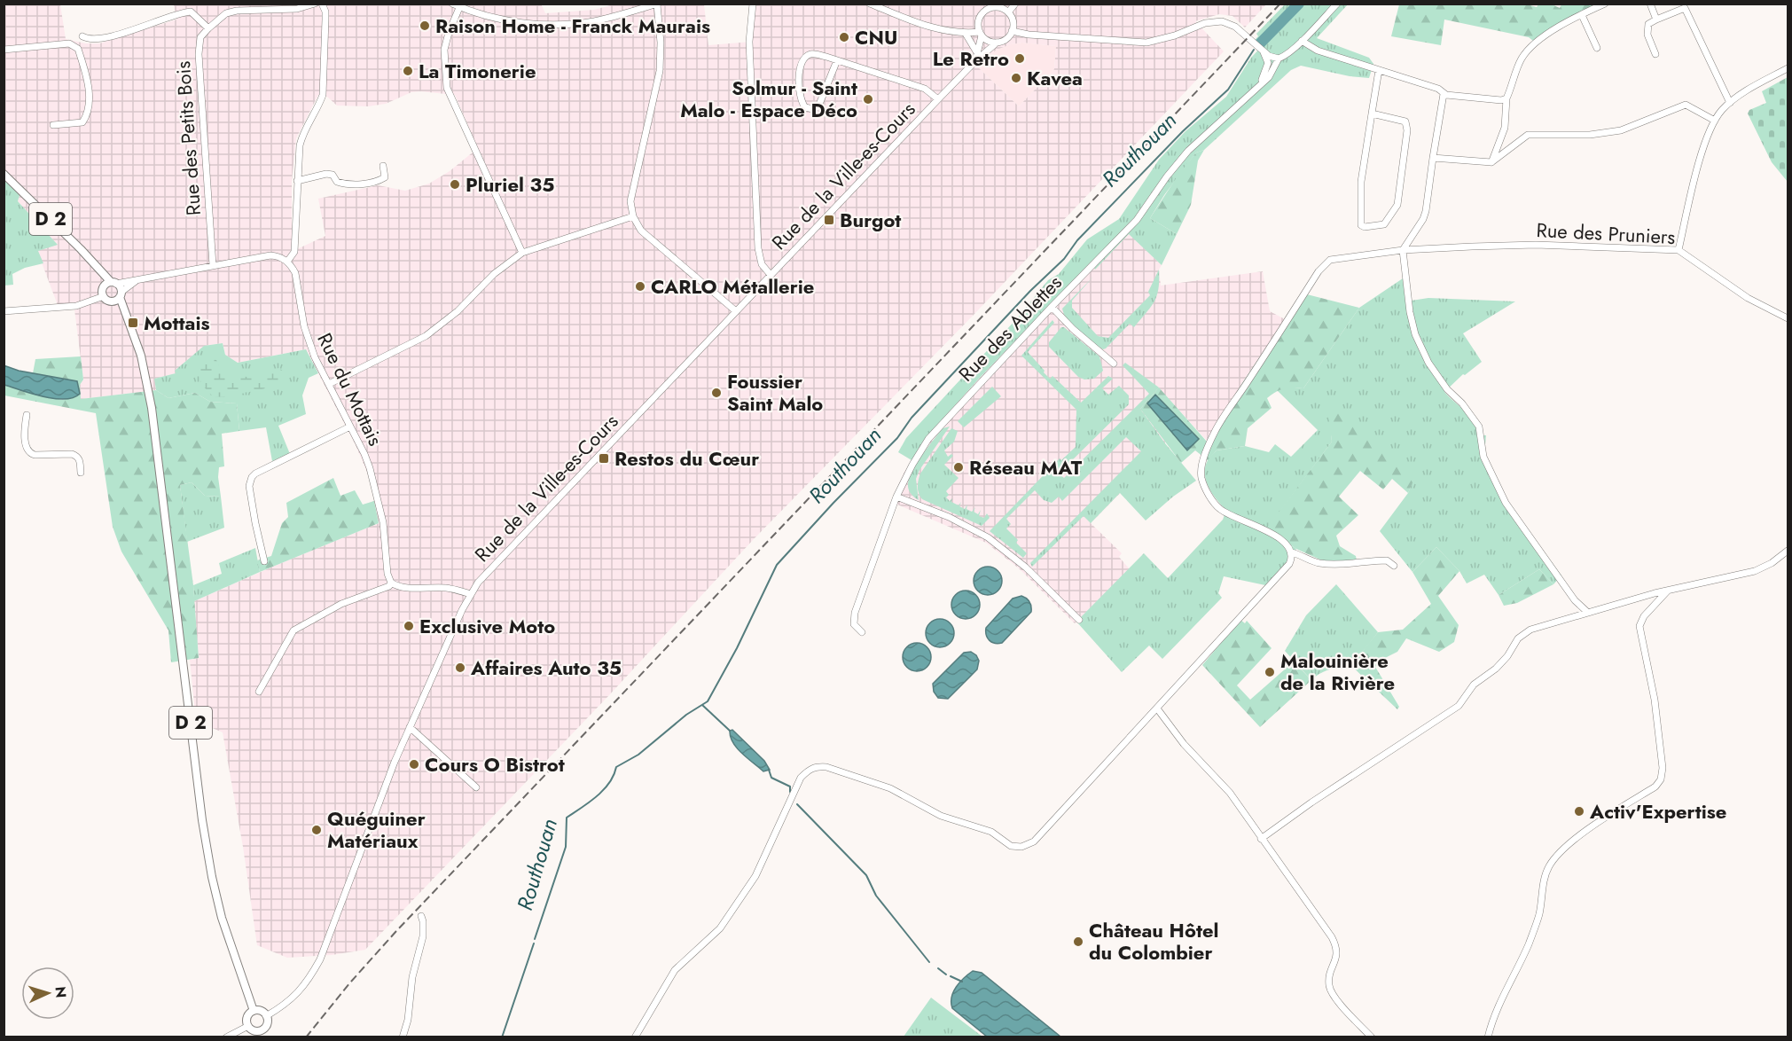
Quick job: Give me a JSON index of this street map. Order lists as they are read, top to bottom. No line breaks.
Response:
{"streets":{"main road":["D 2"],"street":["Rue des Petits Bois","Rue de la Ville-es-Cours","Rue des Pruniers","Rue des Ablettes","Rue du Mottais"]},"crossings":[["Rue de la Ville-es-Cours","D 2"]],"water":["Routhouan"],"places":{"other":["Raison Home - Franck Maurais","CNU","Le Retro","La Timonerie","Kavea","Solmur - Saint Malo - Espace Déco","Pluriel 35","CARLO Métallerie","Foussier Saint Malo","Réseau MAT","Exclusive Moto","Affaires Auto 35","Malouinière de la Rivière","Cours O Bistrot","Activ'Expertise","Quéguiner Matériaux","Château Hôtel du Colombier"],"transit":["Burgot","Mottais","Restos du Cœur"]},"north":"right"}
